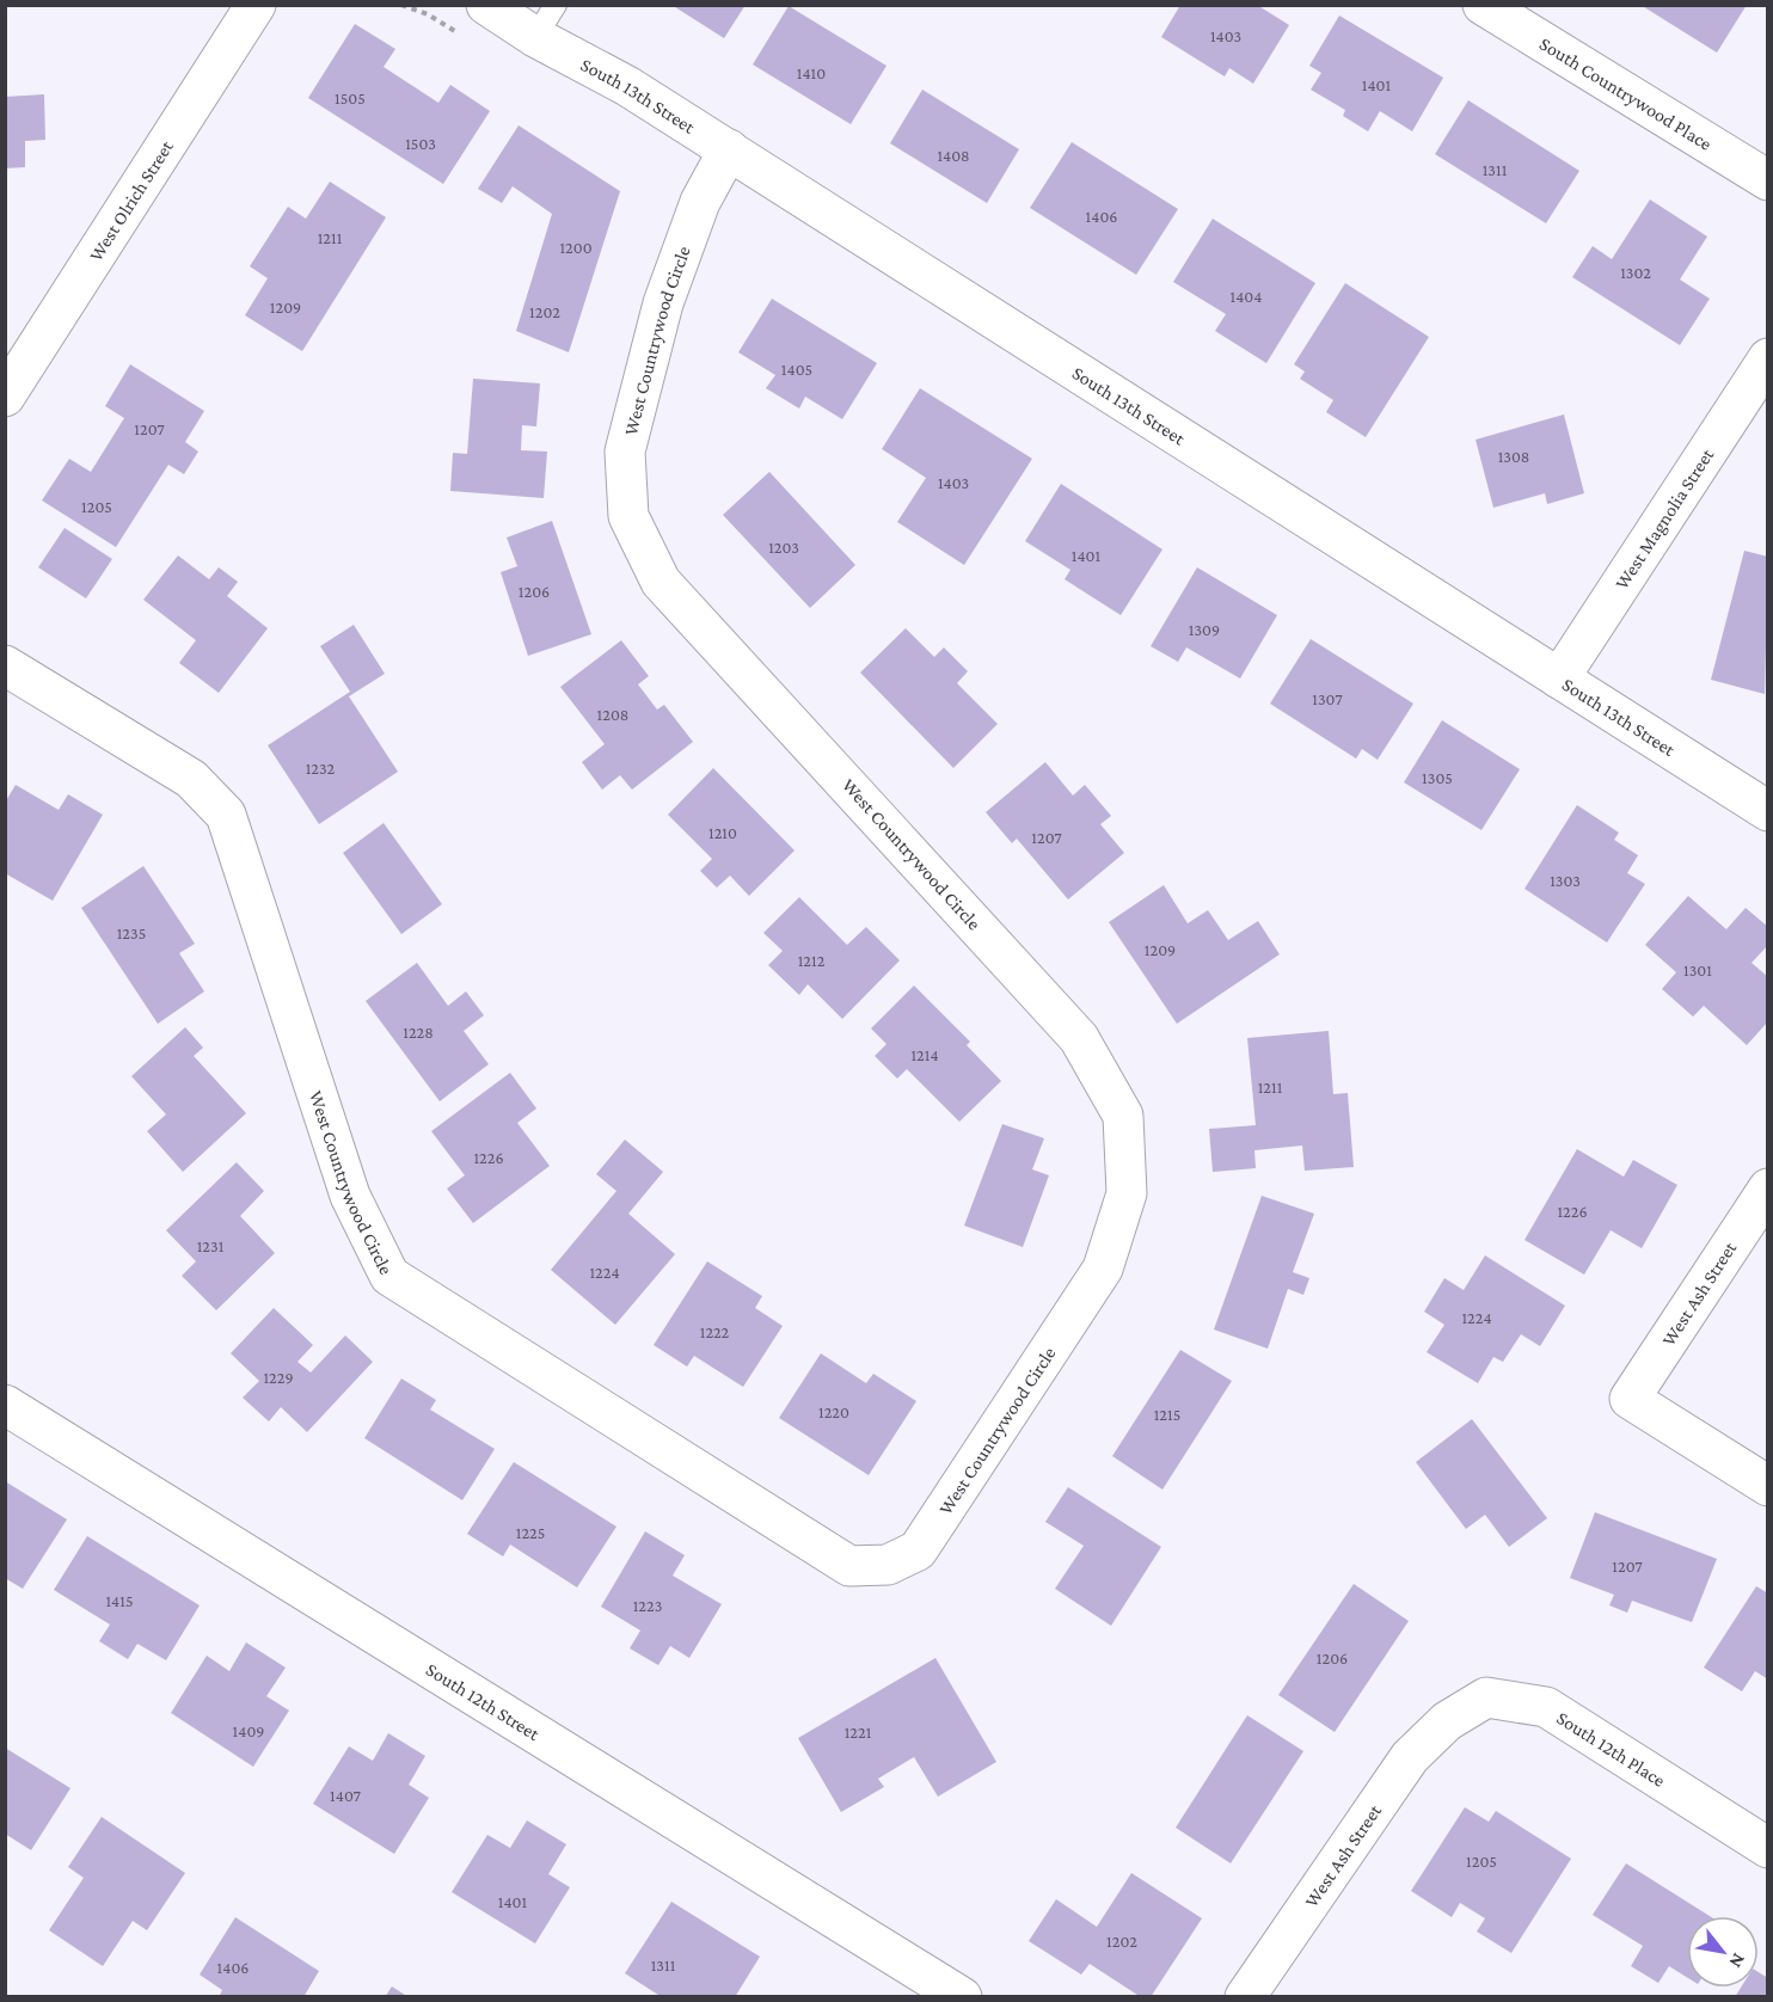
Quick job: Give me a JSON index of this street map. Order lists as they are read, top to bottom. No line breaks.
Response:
{"streets":{"street":["South Countrywood Place","South 13th Street","West Olrich Street","West Countrywood Circle","West Magnolia Street","West Ash Street","South 12th Street","South 12th Place"]},"crossings":[["South 13th Street","West Countrywood Circle"],["South 13th Street","West Magnolia Street"],["West Ash Street","South 12th Place"]],"house_numbers":["1403","1410","1401","1505","1503","1408","1311","1406","1211","1200","1302","1404","1209","1202","1405","1207","1308","1403","1205","1203","1401","1206","1309","1307","1208","1232","1305","1210","1207","1303","1235","1209","1212","1301","1228","1214","1211","1226","1226","1231","1224","1224","1222","1229","1220","1215","1225","1207","1415","1223","1206","1409","1221","1407","1205","1401","1202","1311","1406"],"north":"bottom right"}
